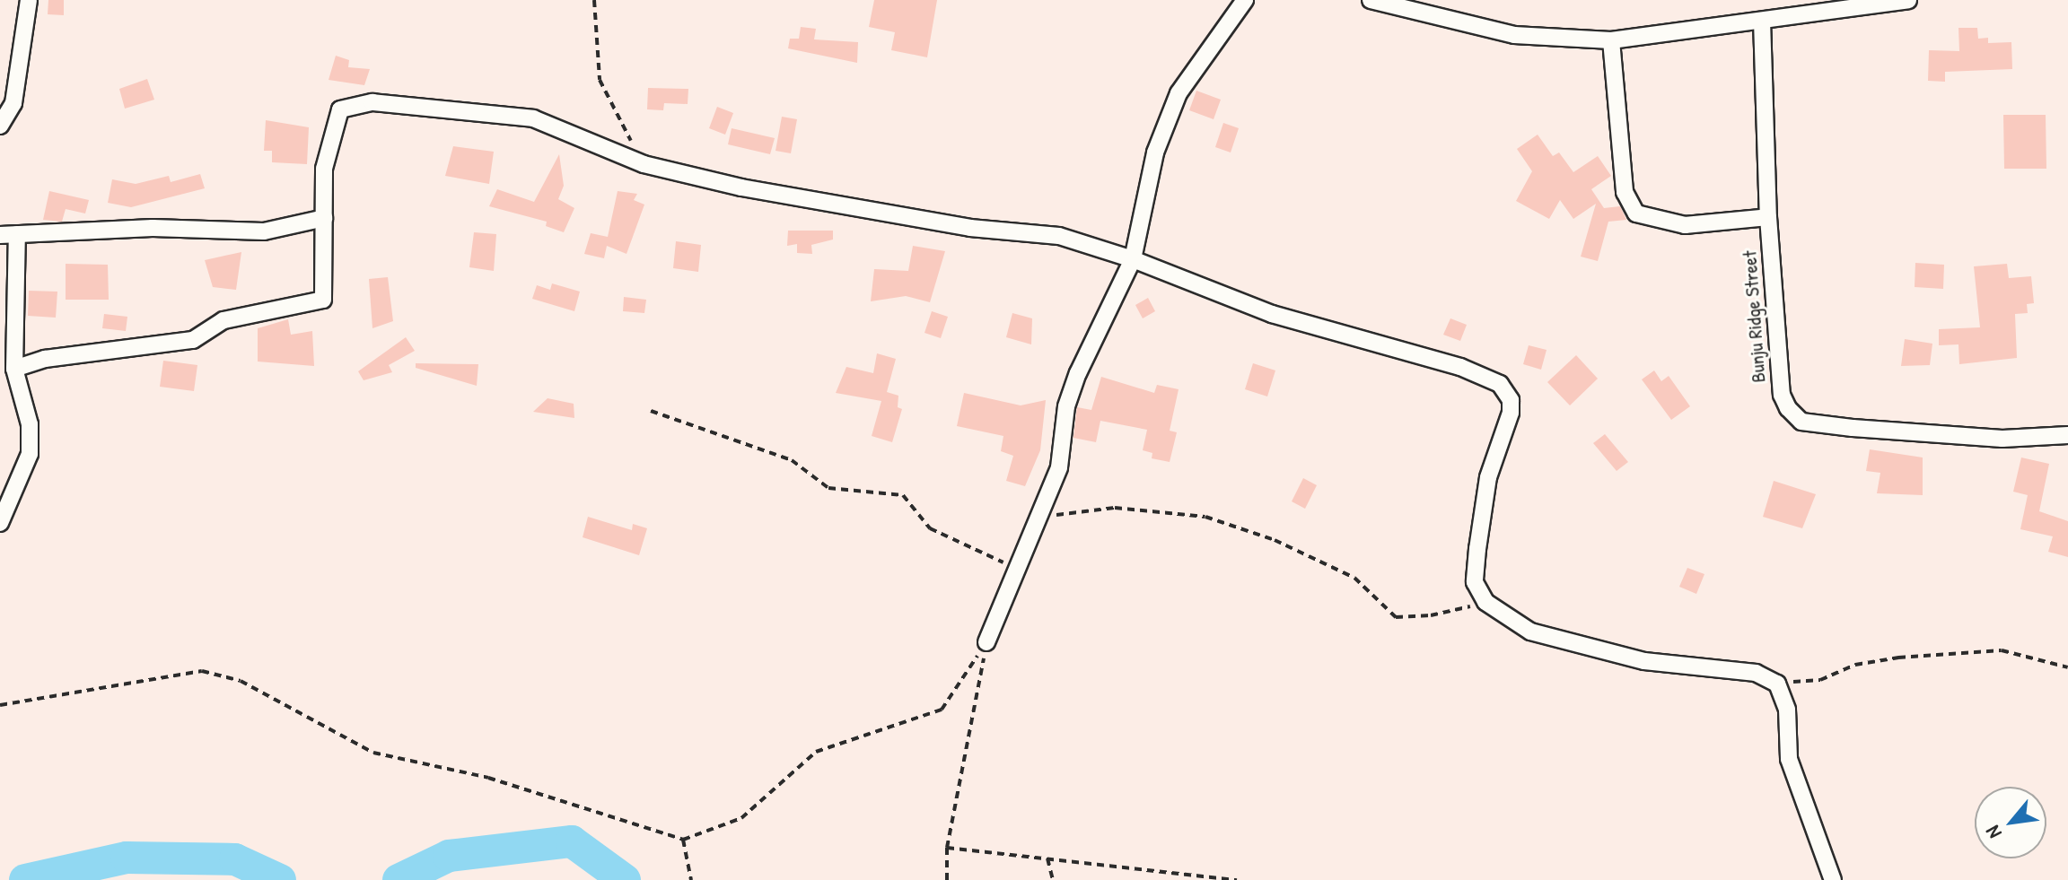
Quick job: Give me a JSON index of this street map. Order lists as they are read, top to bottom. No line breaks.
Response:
{"streets":{"street":["Bunju Ridge Street"]},"north":"bottom left"}
